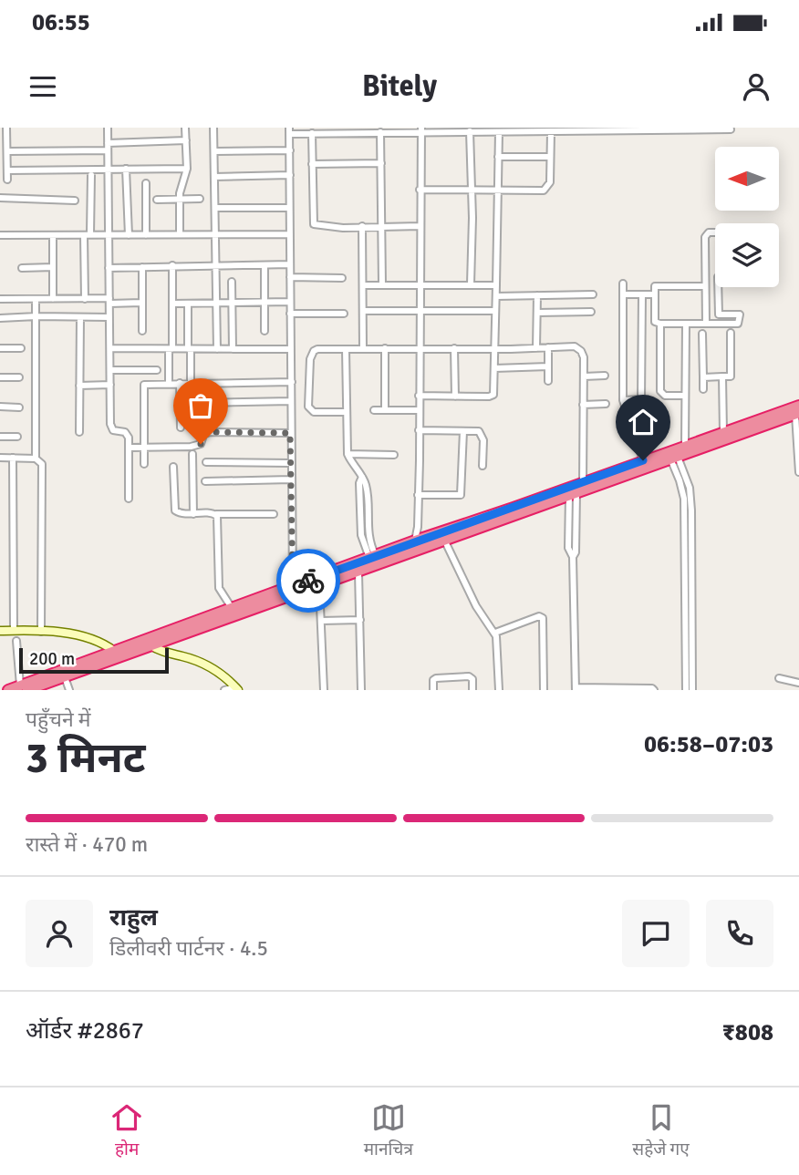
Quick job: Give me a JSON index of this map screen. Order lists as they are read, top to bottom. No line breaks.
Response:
{"scale_bar":"200 m","north":"left","page":{"status":"06:55","header":"Bitely","scale":"200 m","heading":["3 मिनट","पहुँचने में","06:58–07:03"],"panel":["राहुल","डिलीवरी पार्टनर · 4.5","ऑर्डर #2867","₹808"],"bar":"रास्ते में · 470 m","tabs":["होम","मानचित्र","सहेजे गए"]}}
